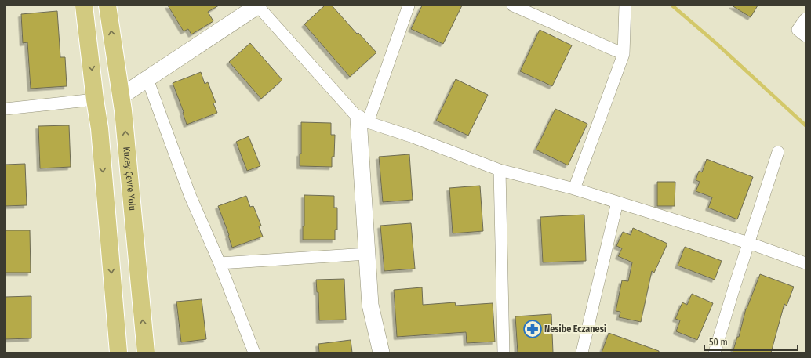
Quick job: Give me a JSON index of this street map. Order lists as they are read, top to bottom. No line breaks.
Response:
{"streets":{"main road":["Kuzey Çevre Yolu"]},"places":{"pharmacy":["Nesibe Eczanesi"]},"scale_bar":"50 m"}
